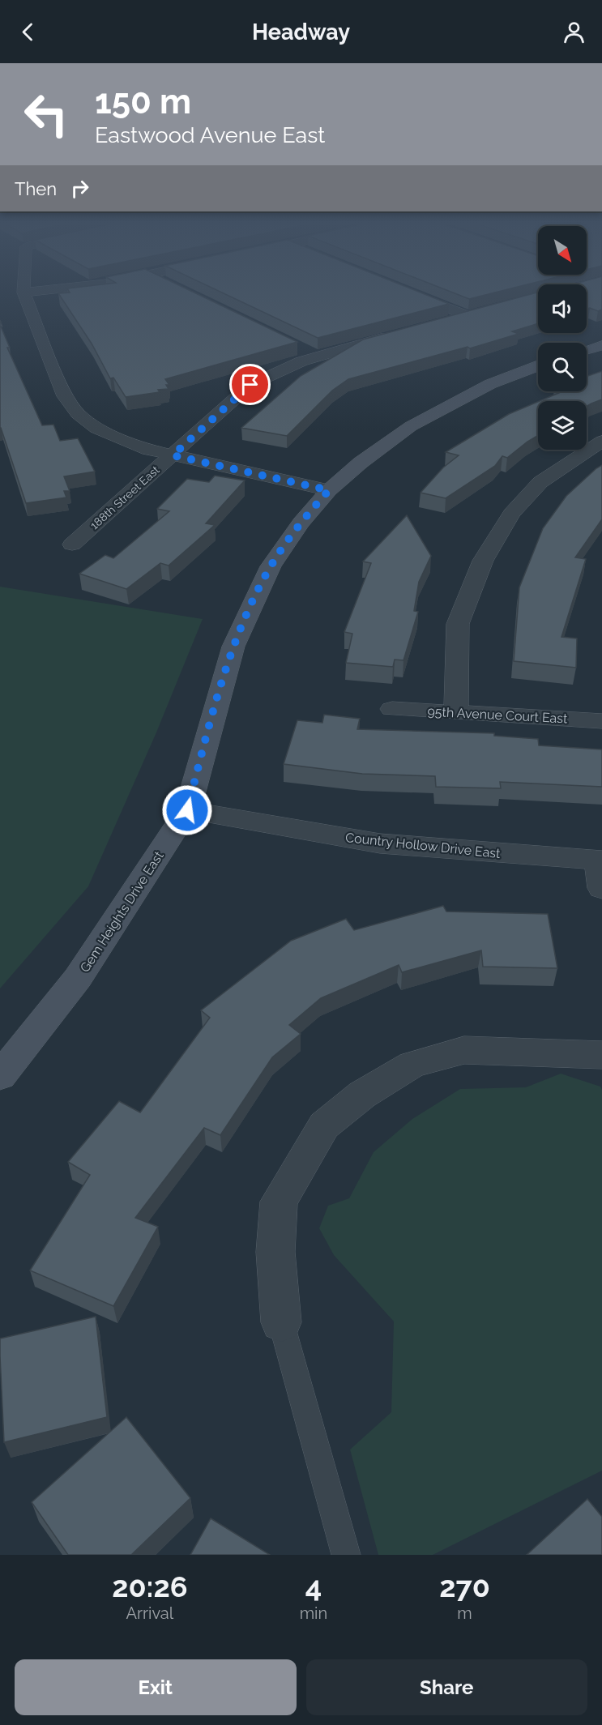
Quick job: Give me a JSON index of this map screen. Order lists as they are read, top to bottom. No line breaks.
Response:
{"streets":{"street":["188th Street East","95th Avenue Court East","Country Hollow Drive East","Gem Heights Drive East"]},"crossings":[["Country Hollow Drive East","Gem Heights Drive East"]],"north":"bottom right","page":{"header":"Headway","turn":["150 m","Eastwood Avenue East"],"then":"Then","eta":["20:26","Arrival","4","min","270","m"],"buttons":["Exit","Share"]}}
